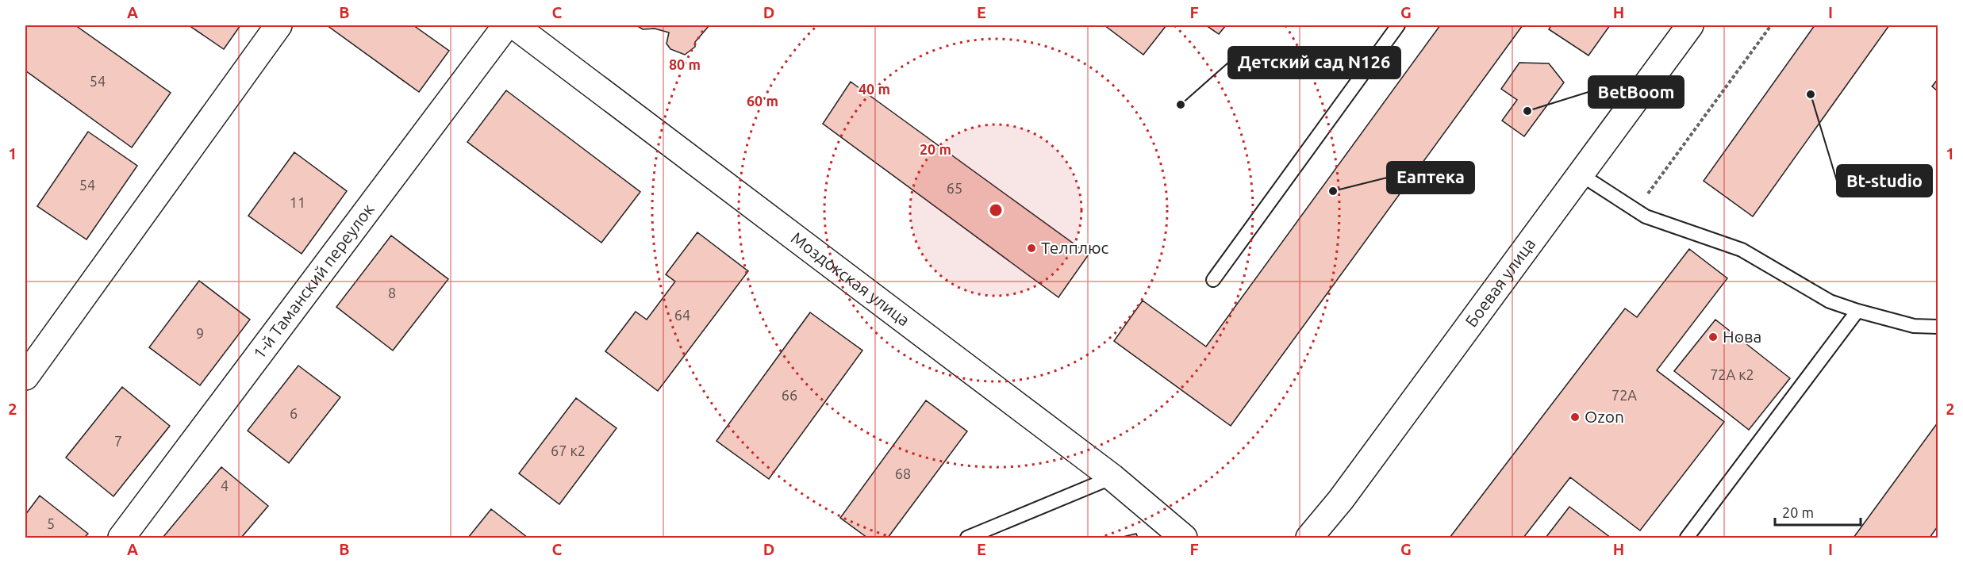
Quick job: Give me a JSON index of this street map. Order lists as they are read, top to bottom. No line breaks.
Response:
{"streets":{"main road":["Моздокская улица","1-й Таманский переулок","Боевая улица"]},"places":["Bt-studio","Детский сад N126","BetBoom","Еаптека","Телплюс","Нова","Ozon"],"house_numbers":["54","54","65","11","8","64","9","72А к2","66","72А","6","7","67 к2","68","4","5"],"scale_bar":"20 m","grid":{"columns":["A","B","C","D","E","F","G","H","I"],"rows":["1","2"]},"rings":["80 m","40 m","60 m","20 m"]}
